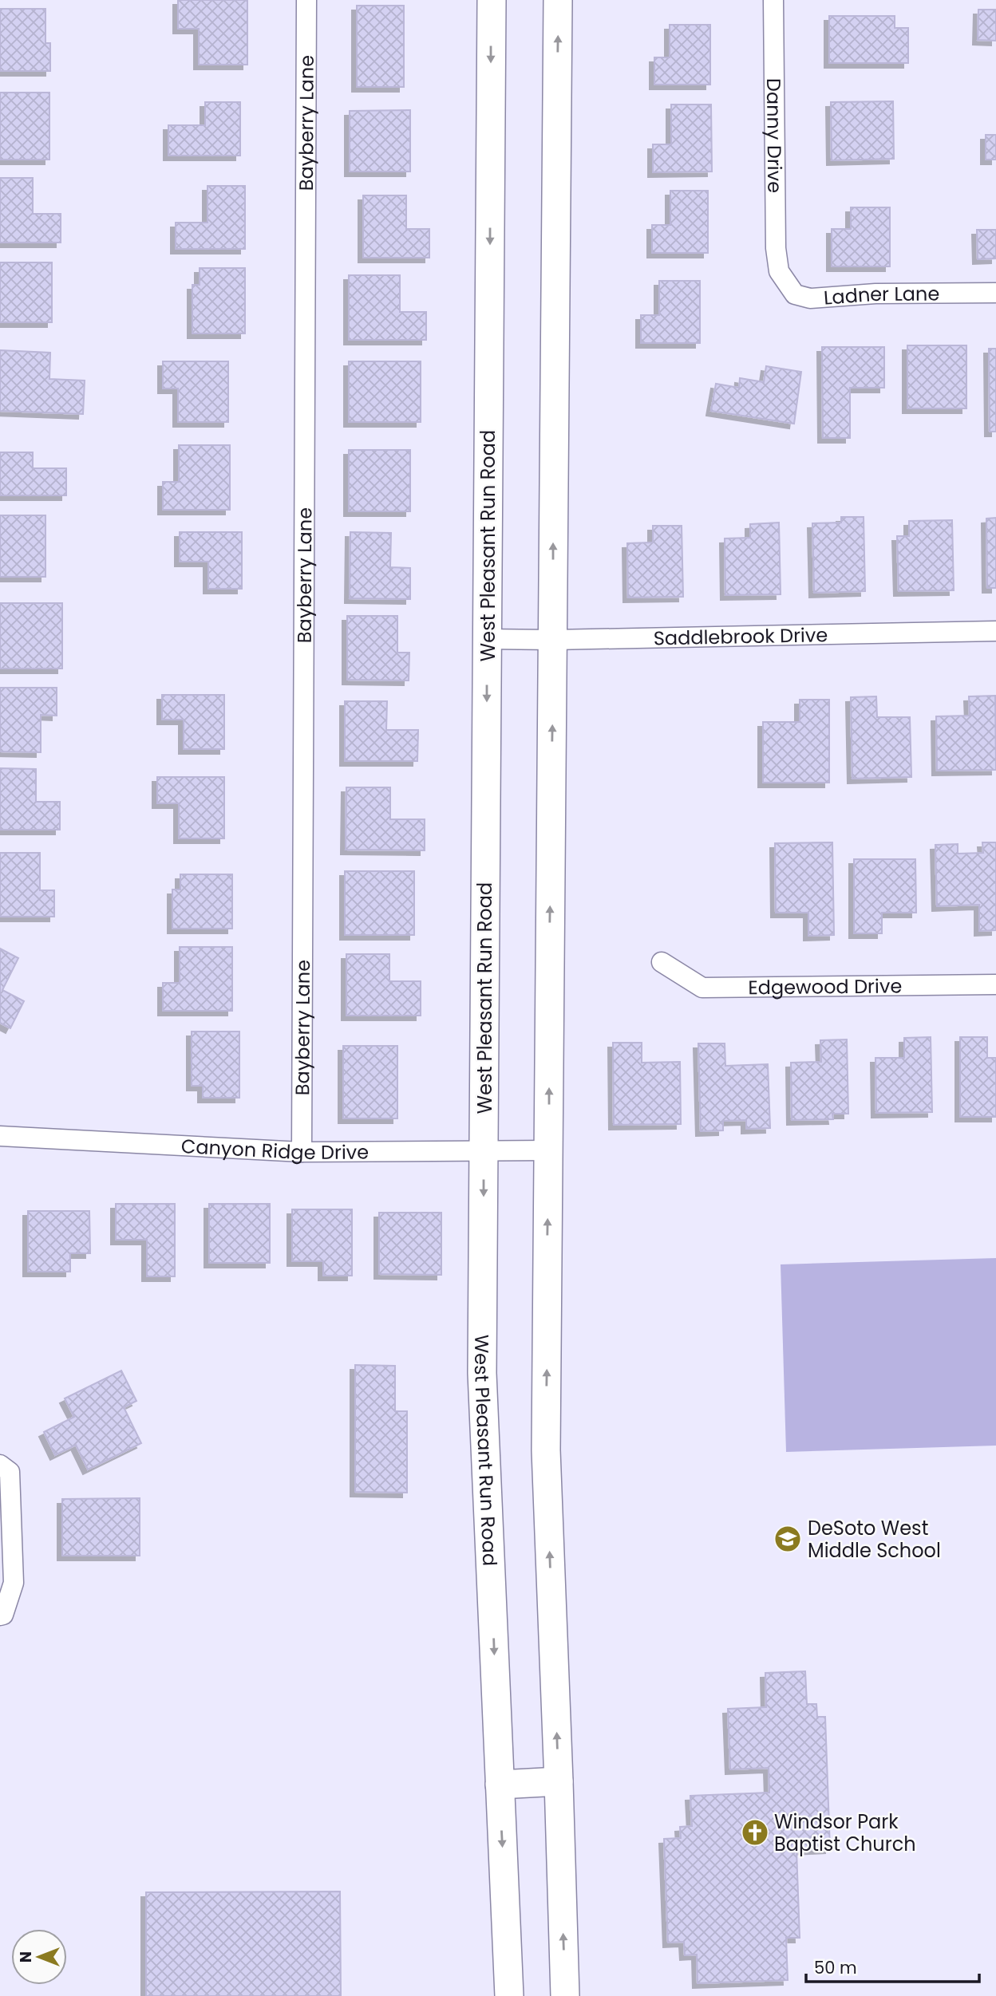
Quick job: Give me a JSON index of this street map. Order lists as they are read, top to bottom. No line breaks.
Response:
{"streets":{"main road":["West Pleasant Run Road"],"street":["Bayberry Lane","Danny Drive","Ladner Lane","Saddlebrook Drive","Edgewood Drive","Canyon Ridge Drive"]},"crossings":[["Bayberry Lane","Canyon Ridge Drive"],["Danny Drive","Ladner Lane"],["West Pleasant Run Road","Saddlebrook Drive"],["West Pleasant Run Road","Canyon Ridge Drive"]],"places":{"school or university":["DeSoto West Middle School"],"church":["Windsor Park Baptist Church"]},"scale_bar":"50 m","north":"left"}
